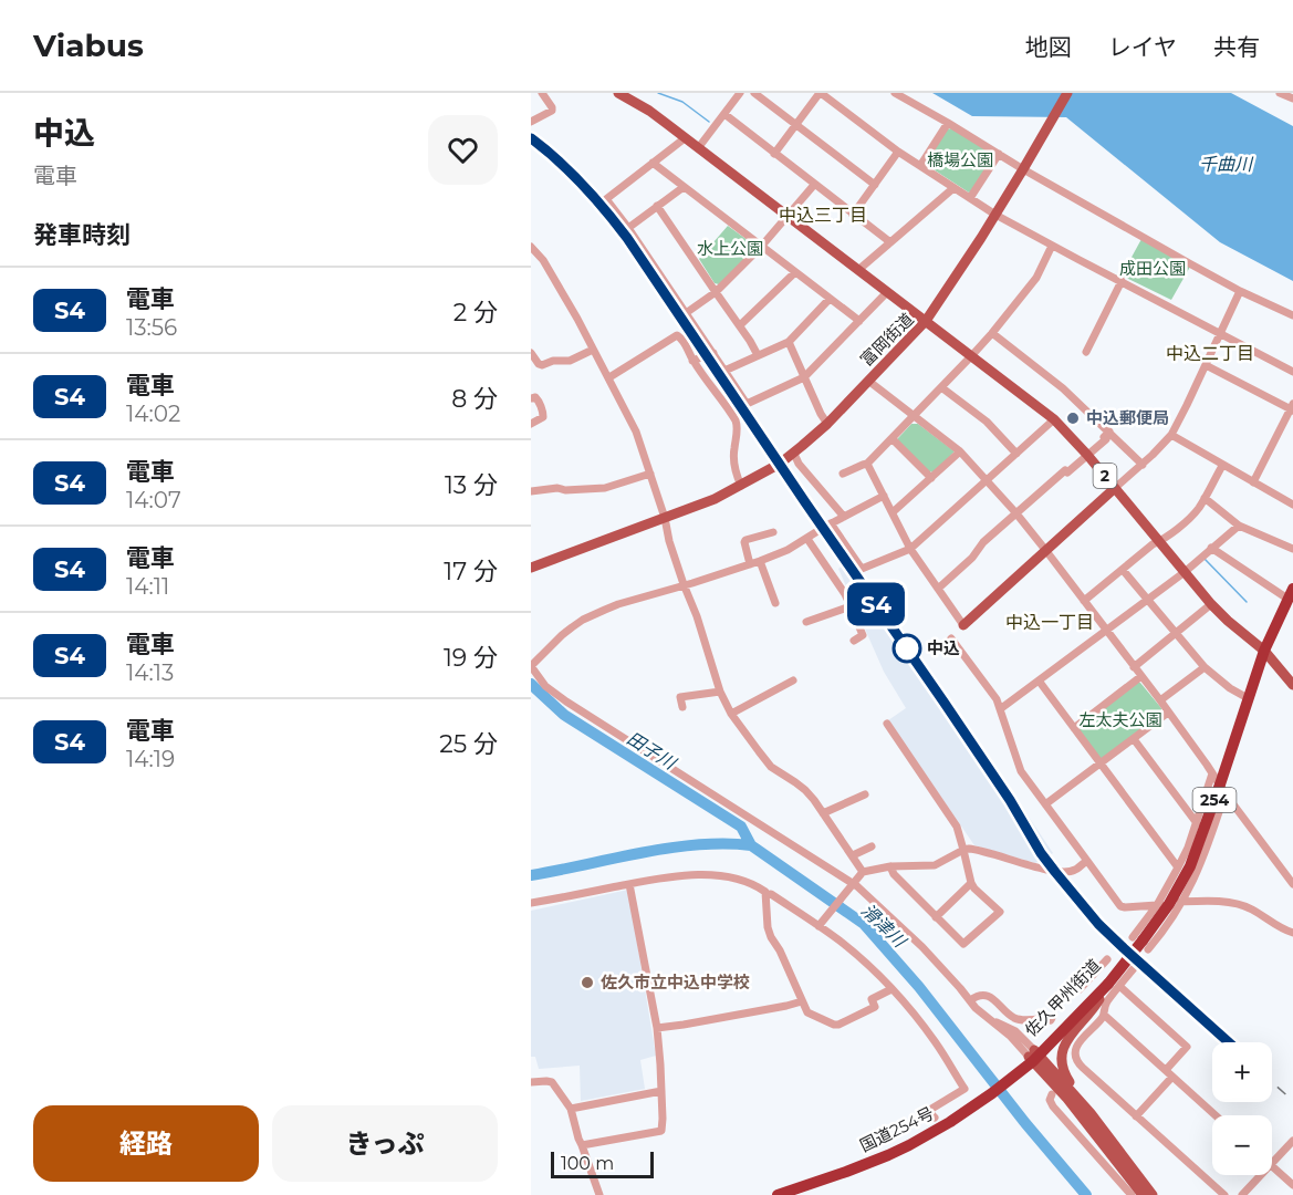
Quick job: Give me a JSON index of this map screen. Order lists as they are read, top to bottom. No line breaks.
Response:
{"streets":{"highway":["254","佐久甲州街道","国道254号"],"main road":["富岡街道","2"]},"crossings":[["富岡街道","2"],["富岡街道","佐久甲州街道"],["佐久甲州街道","国道254号"]],"districts":["中込三丁目","中込二丁目","中込一丁目"],"water":["千曲川","田子川","滑津川"],"parks":["橋場公園","水上公園","成田公園","左太夫公園"],"places":["中込郵便局","中込","佐久市立中込中学校"],"scale_bar":"100 m","page":{"header":"Viabus","nav":["地図","レイヤ","共有"],"heading":[["中込","電車"],"発車時刻"],"on_map":"S4","list":[{"mark":"S4","name":"電車","note":"13:56","value":"2 分"},{"mark":"S4","name":"電車","note":"14:02","value":"8 分"},{"mark":"S4","name":"電車","note":"14:07","value":"13 分"},{"mark":"S4","name":"電車","note":"14:11","value":"17 分"},{"mark":"S4","name":"電車","note":"14:13","value":"19 分"},{"mark":"S4","name":"電車","note":"14:19","value":"25 分"}],"map_buttons":["+","−"],"buttons":["経路","きっぷ"],"scale":"100 m"}}
